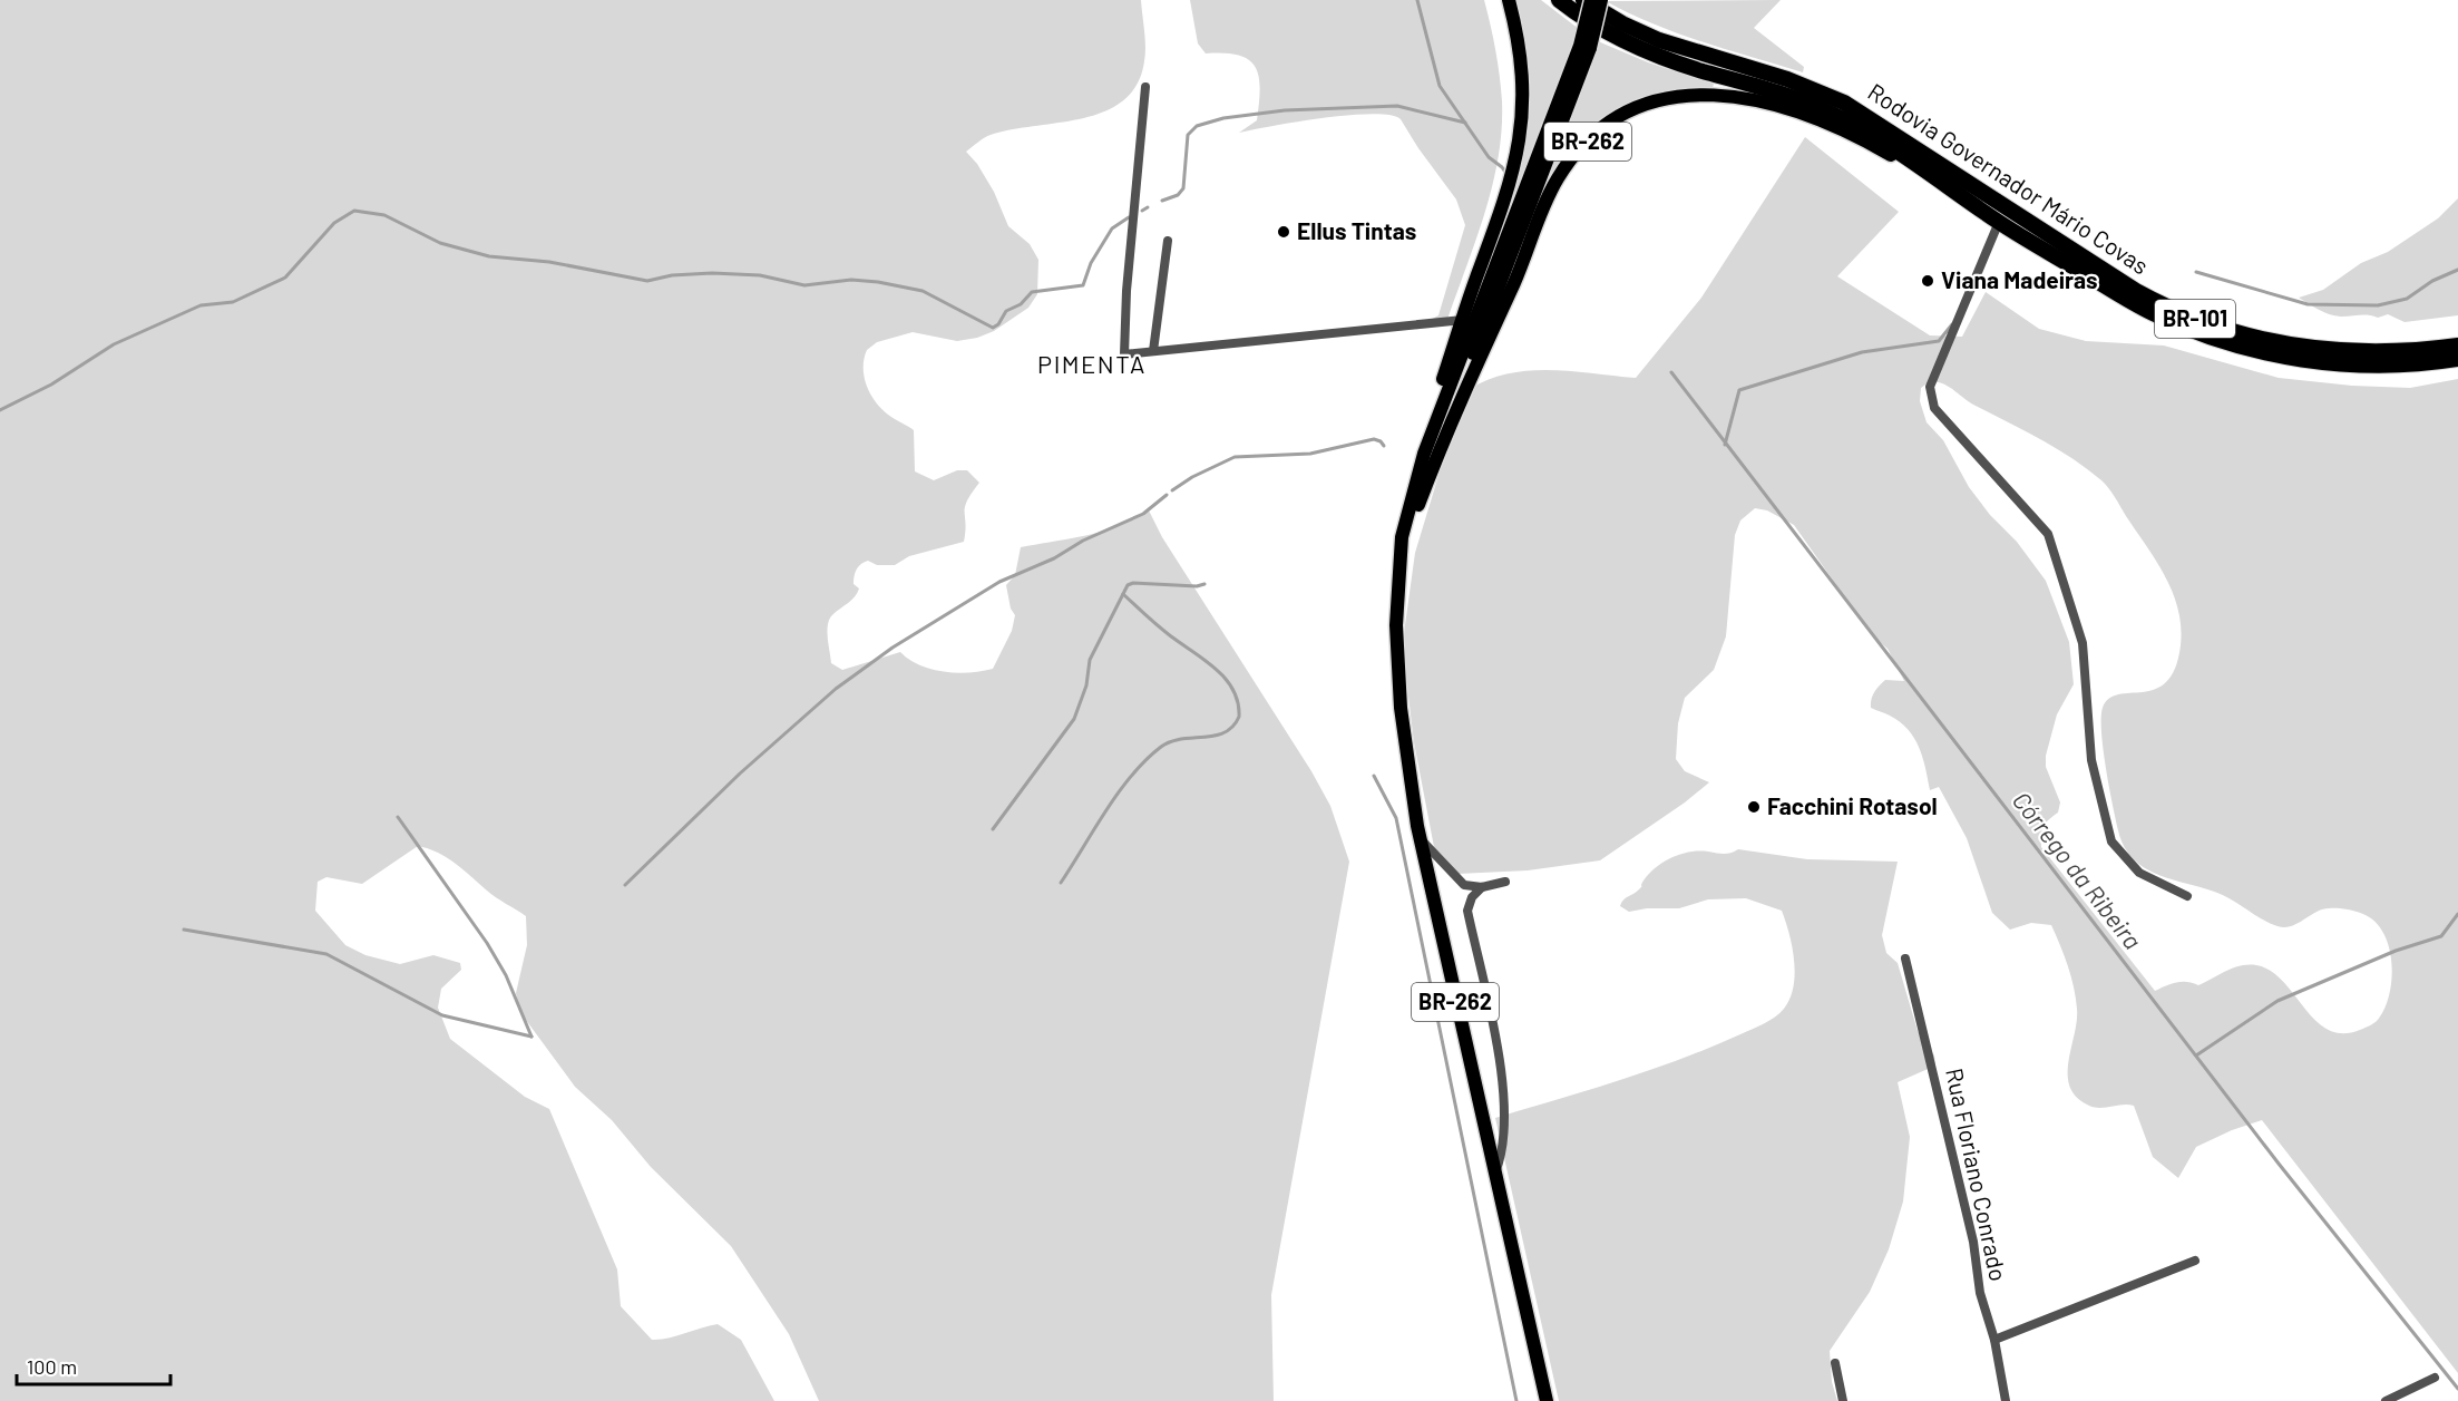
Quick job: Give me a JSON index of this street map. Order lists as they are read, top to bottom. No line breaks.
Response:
{"streets":{"highway":["BR-262","Rodovia Governador Mário Covas","BR-101"],"street":["Rua Floriano Conrado"]},"crossings":[["BR-262","Rodovia Governador Mário Covas"]],"districts":["PIMENTA"],"water":["Córrego da Ribeira"],"places":["Ellus Tintas","Viana Madeiras","Facchini Rotasol"],"scale_bar":"100 m"}
